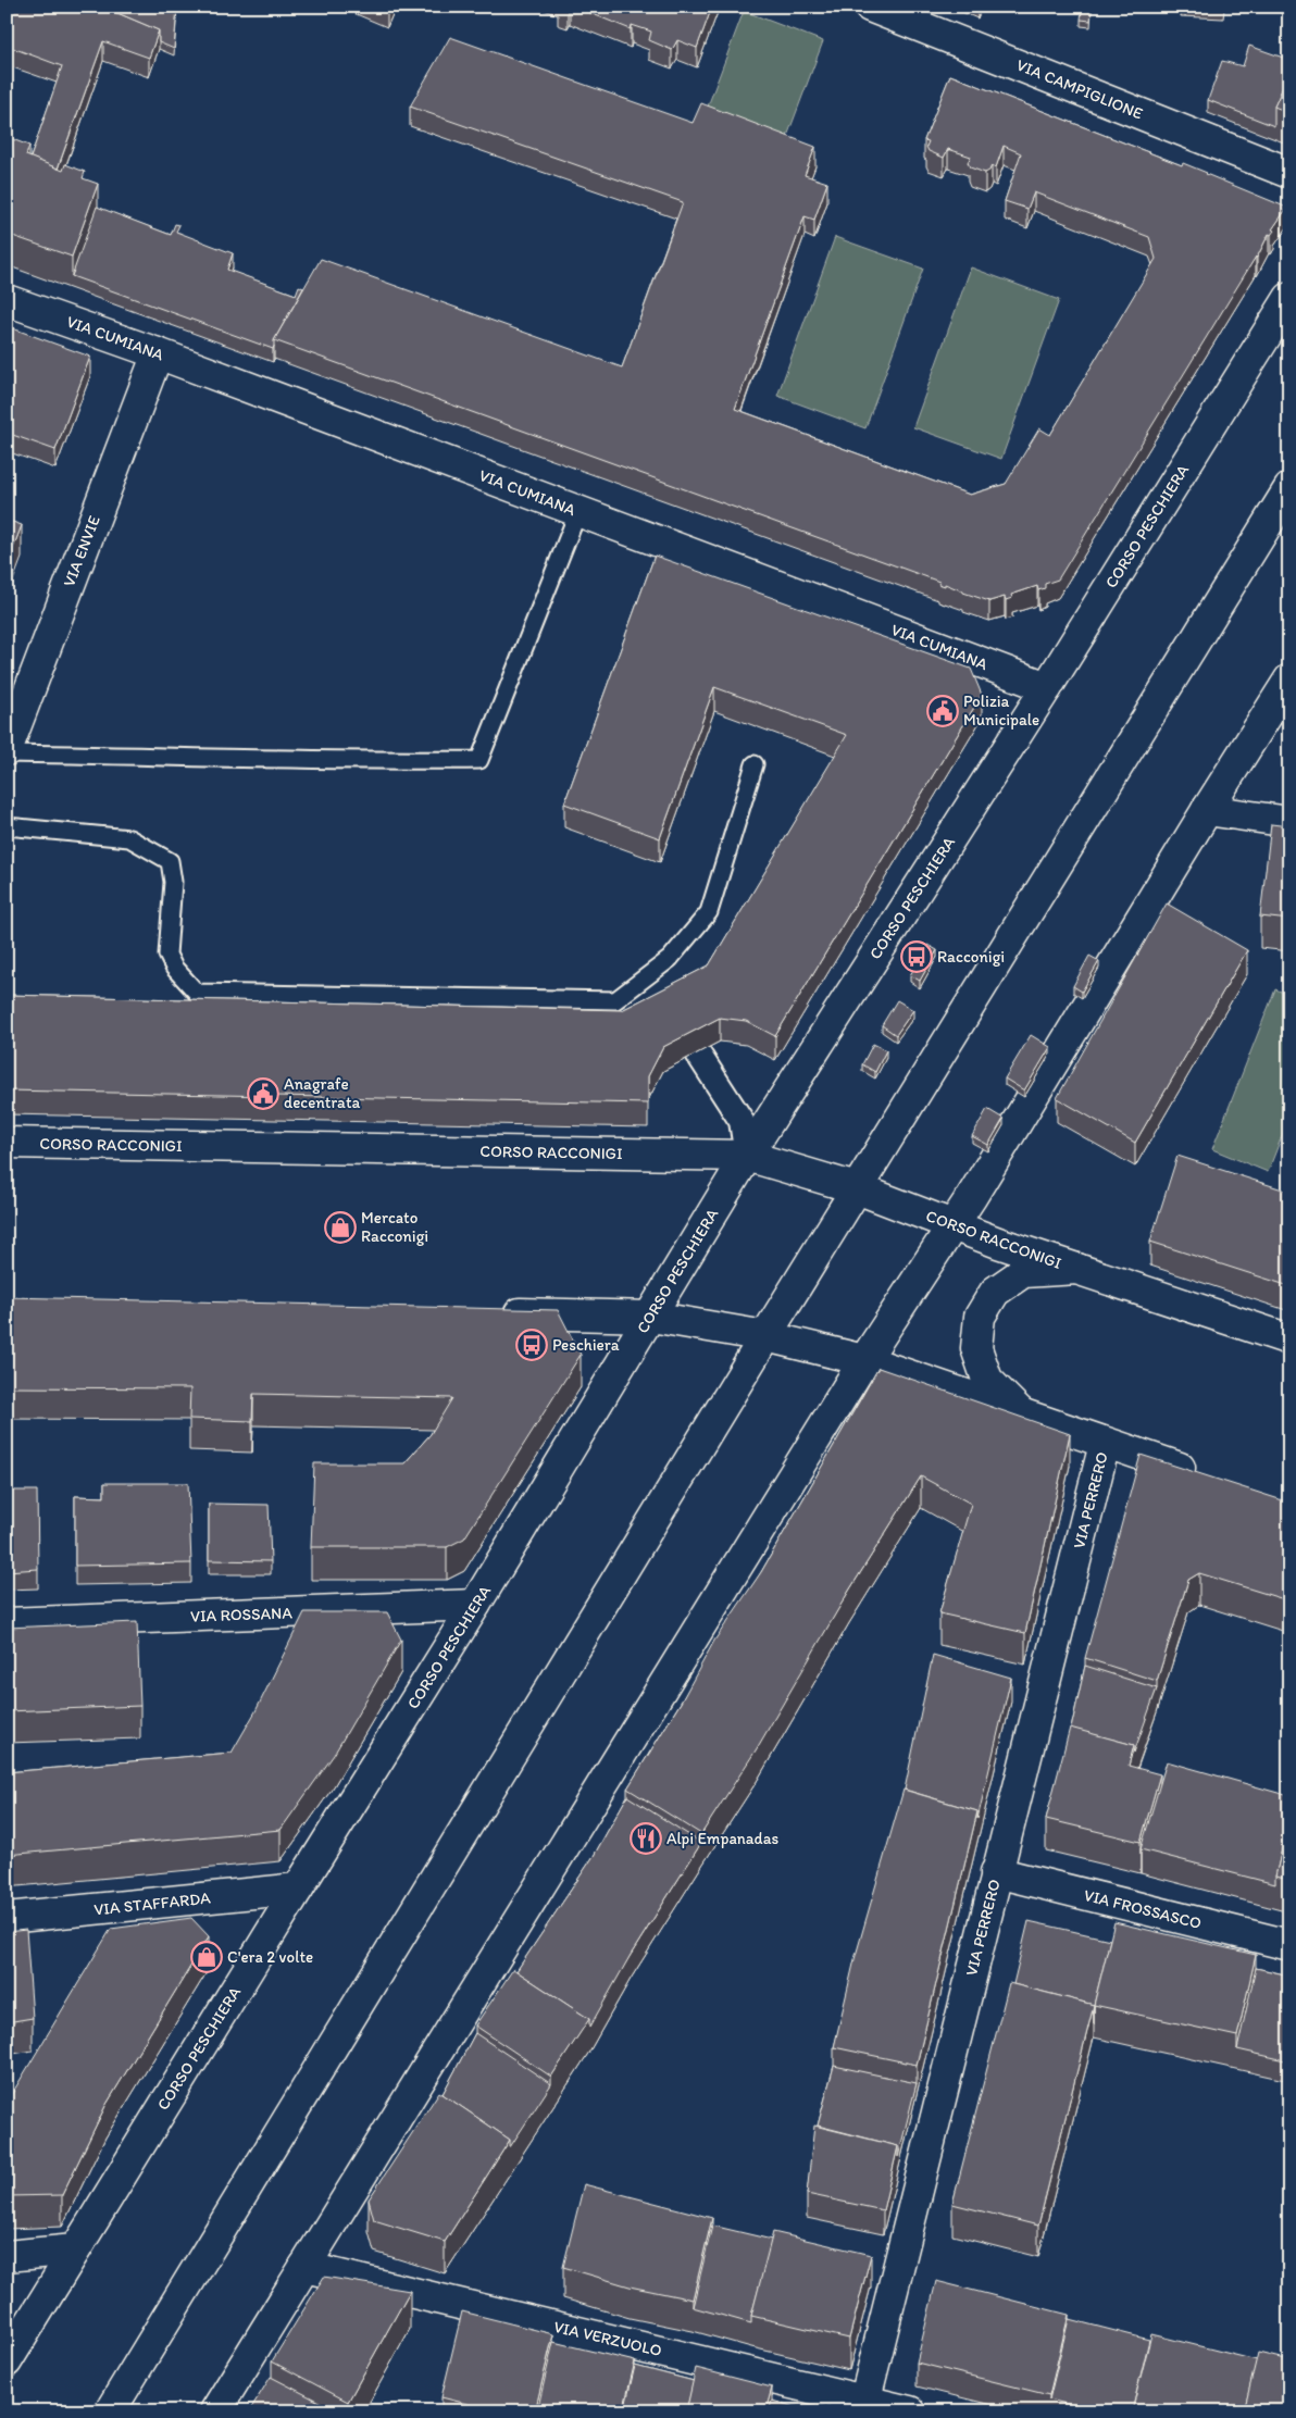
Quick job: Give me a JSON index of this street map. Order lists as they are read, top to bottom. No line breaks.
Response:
{"streets":{"street":["VIA CAMPIGLIONE","VIA CUMIANA","CORSO PESCHIERA","VIA ENVIE","CORSO RACCONIGI","VIA PERRERO","VIA ROSSANA","VIA STAFFARDA","VIA FROSSASCO","VIA VERZUOLO"]},"crossings":[["VIA CUMIANA","CORSO PESCHIERA"],["VIA CUMIANA","VIA ENVIE"],["CORSO PESCHIERA","CORSO RACCONIGI"],["CORSO PESCHIERA","VIA ROSSANA"],["CORSO PESCHIERA","VIA STAFFARDA"],["CORSO RACCONIGI","VIA PERRERO"],["VIA PERRERO","VIA FROSSASCO"],["VIA PERRERO","VIA VERZUOLO"]],"places":{"public building":["Polizia Municipale","Anagrafe decentrata"],"bus stop":["Racconigi","Peschiera"],"shop":["Mercato Racconigi","C'era 2 volte"],"restaurant":["Alpi Empanadas"]}}
